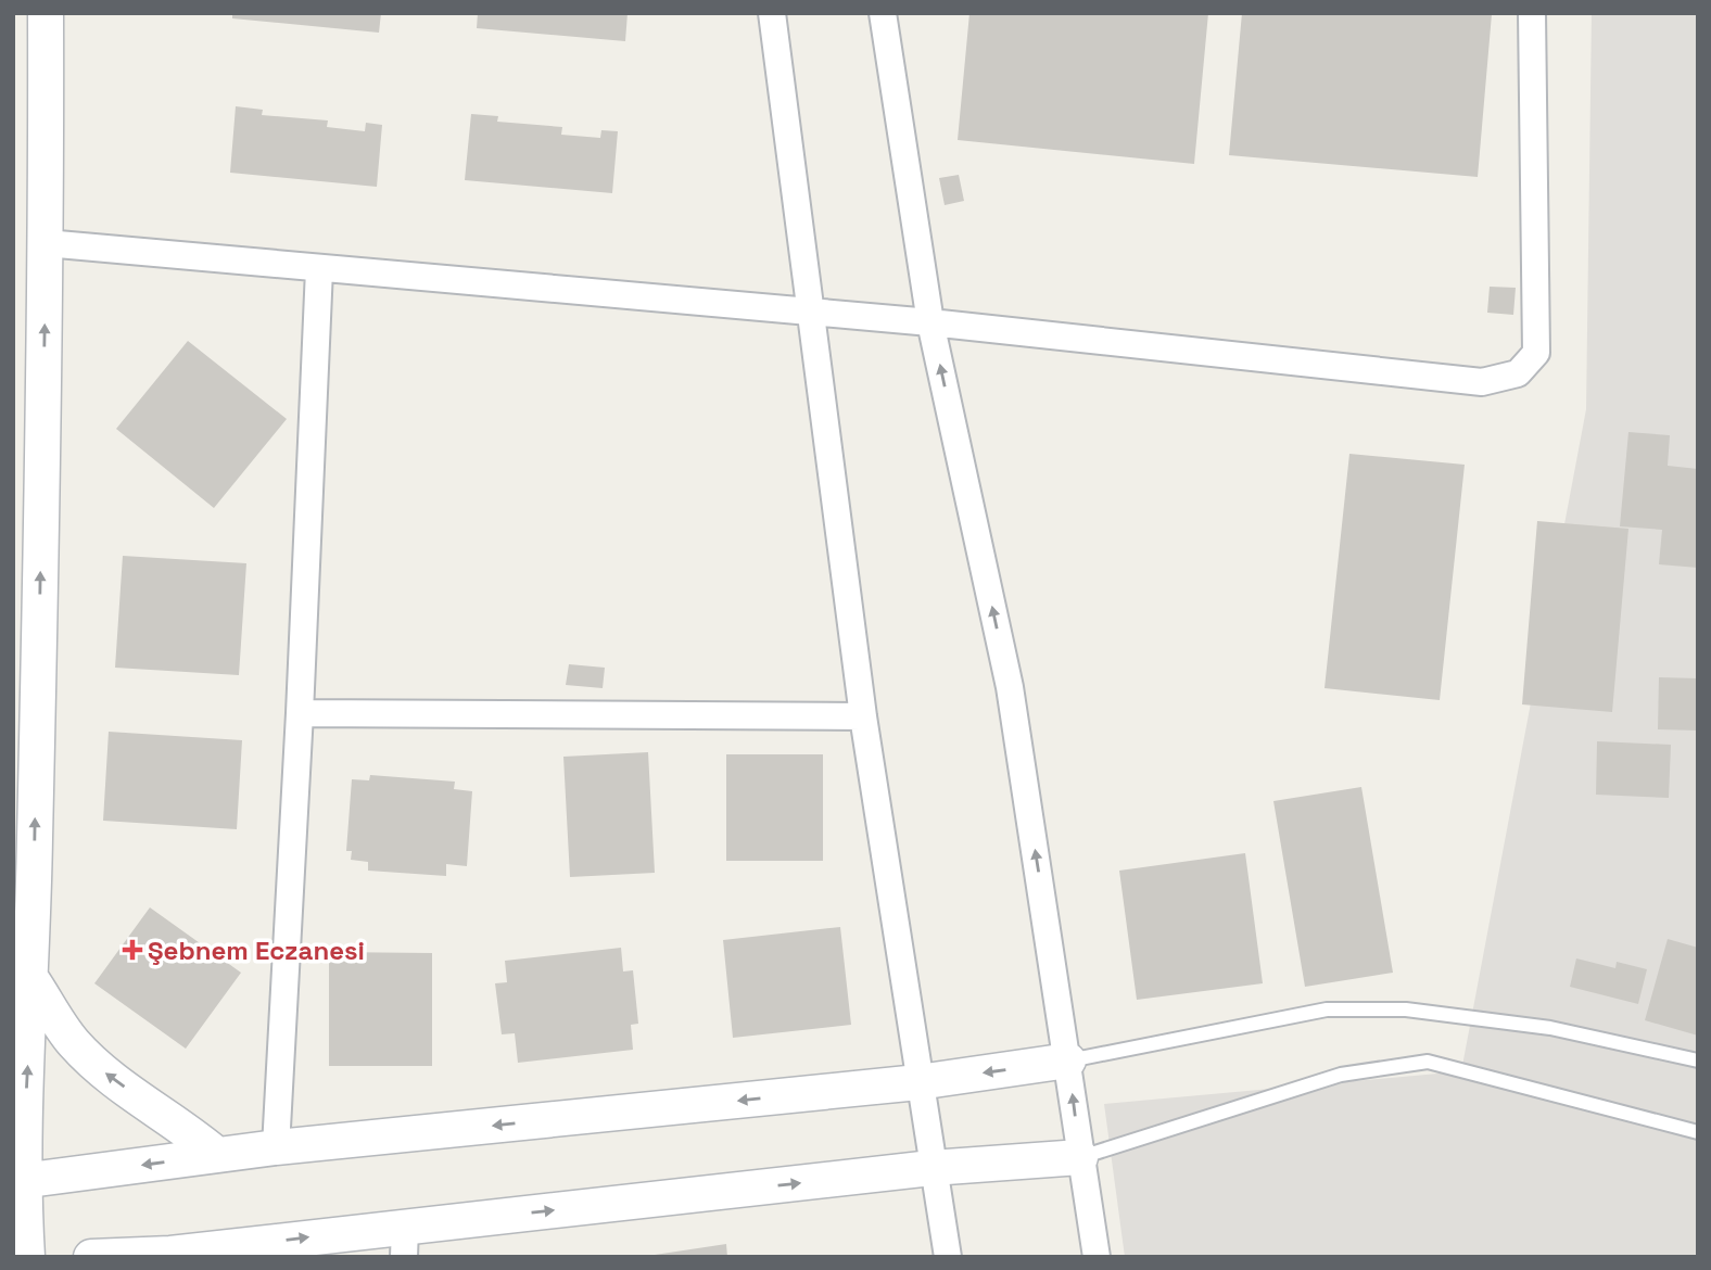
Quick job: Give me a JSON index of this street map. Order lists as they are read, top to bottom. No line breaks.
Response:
{"places":{"health":["Şebnem Eczanesi"]}}
